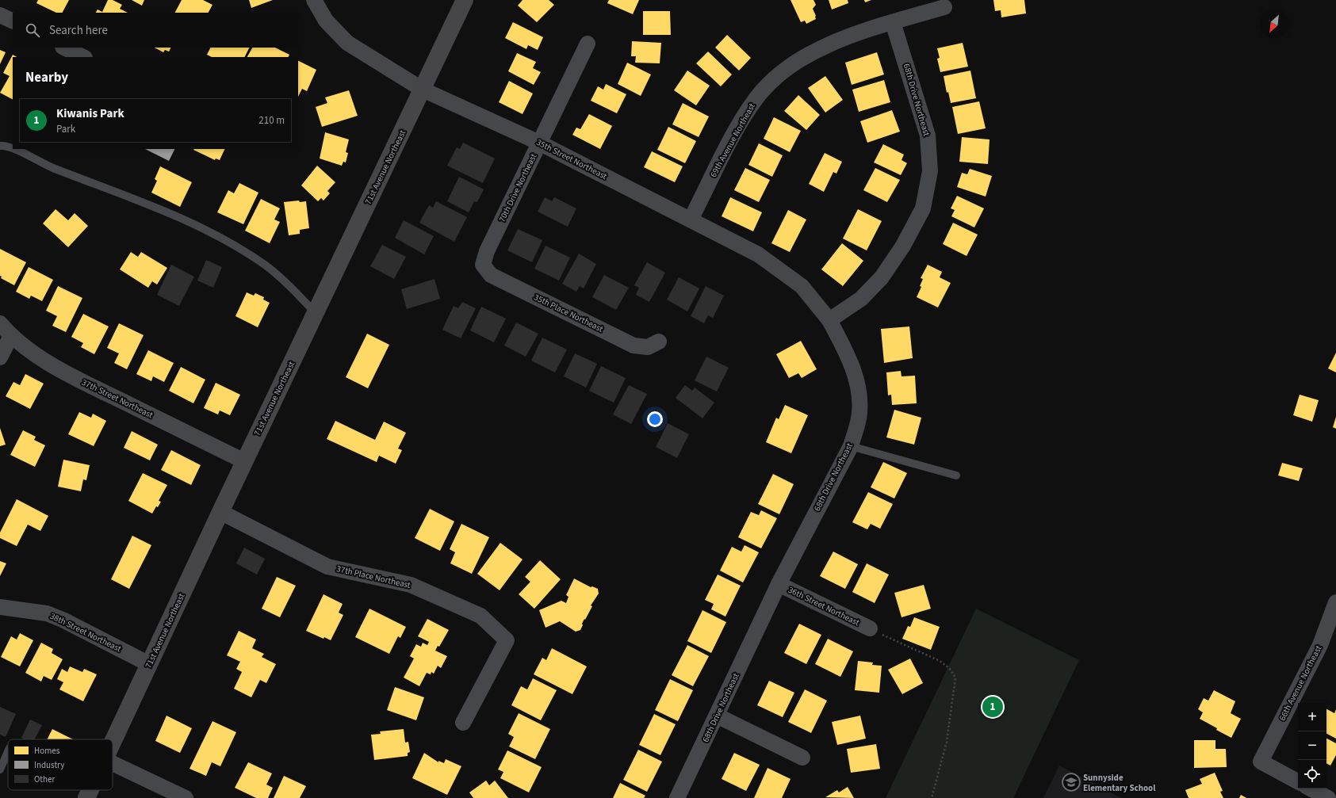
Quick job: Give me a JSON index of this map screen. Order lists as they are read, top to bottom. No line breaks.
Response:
{"streets":{"street":["68th Drive Northeast","69th Avenue Northeast","35th Street Northeast","71st Avenue Northeast","70th Drive Northeast","35th Place Northeast","37th Street Northeast","37th Place Northeast","36th Street Northeast","38th Street Northeast","66th Avenue Northeast"]},"crossings":[["68th Drive Northeast","69th Avenue Northeast"],["68th Drive Northeast","35th Street Northeast"],["68th Drive Northeast","36th Street Northeast"],["69th Avenue Northeast","35th Street Northeast"],["35th Street Northeast","71st Avenue Northeast"],["35th Street Northeast","70th Drive Northeast"],["71st Avenue Northeast","37th Street Northeast"],["71st Avenue Northeast","37th Place Northeast"],["71st Avenue Northeast","38th Street Northeast"],["70th Drive Northeast","35th Place Northeast"]],"places":{"school or university":["Sunnyside Elementary School"]},"legend":["Homes","Industry","Other"],"north":"bottom left","page":{"search":"Search here","heading":"Nearby","list":[{"mark":"1","name":"Kiwanis Park","note":"Park","value":"210 m"}],"pins":"1","map_buttons":["+","−"]}}
